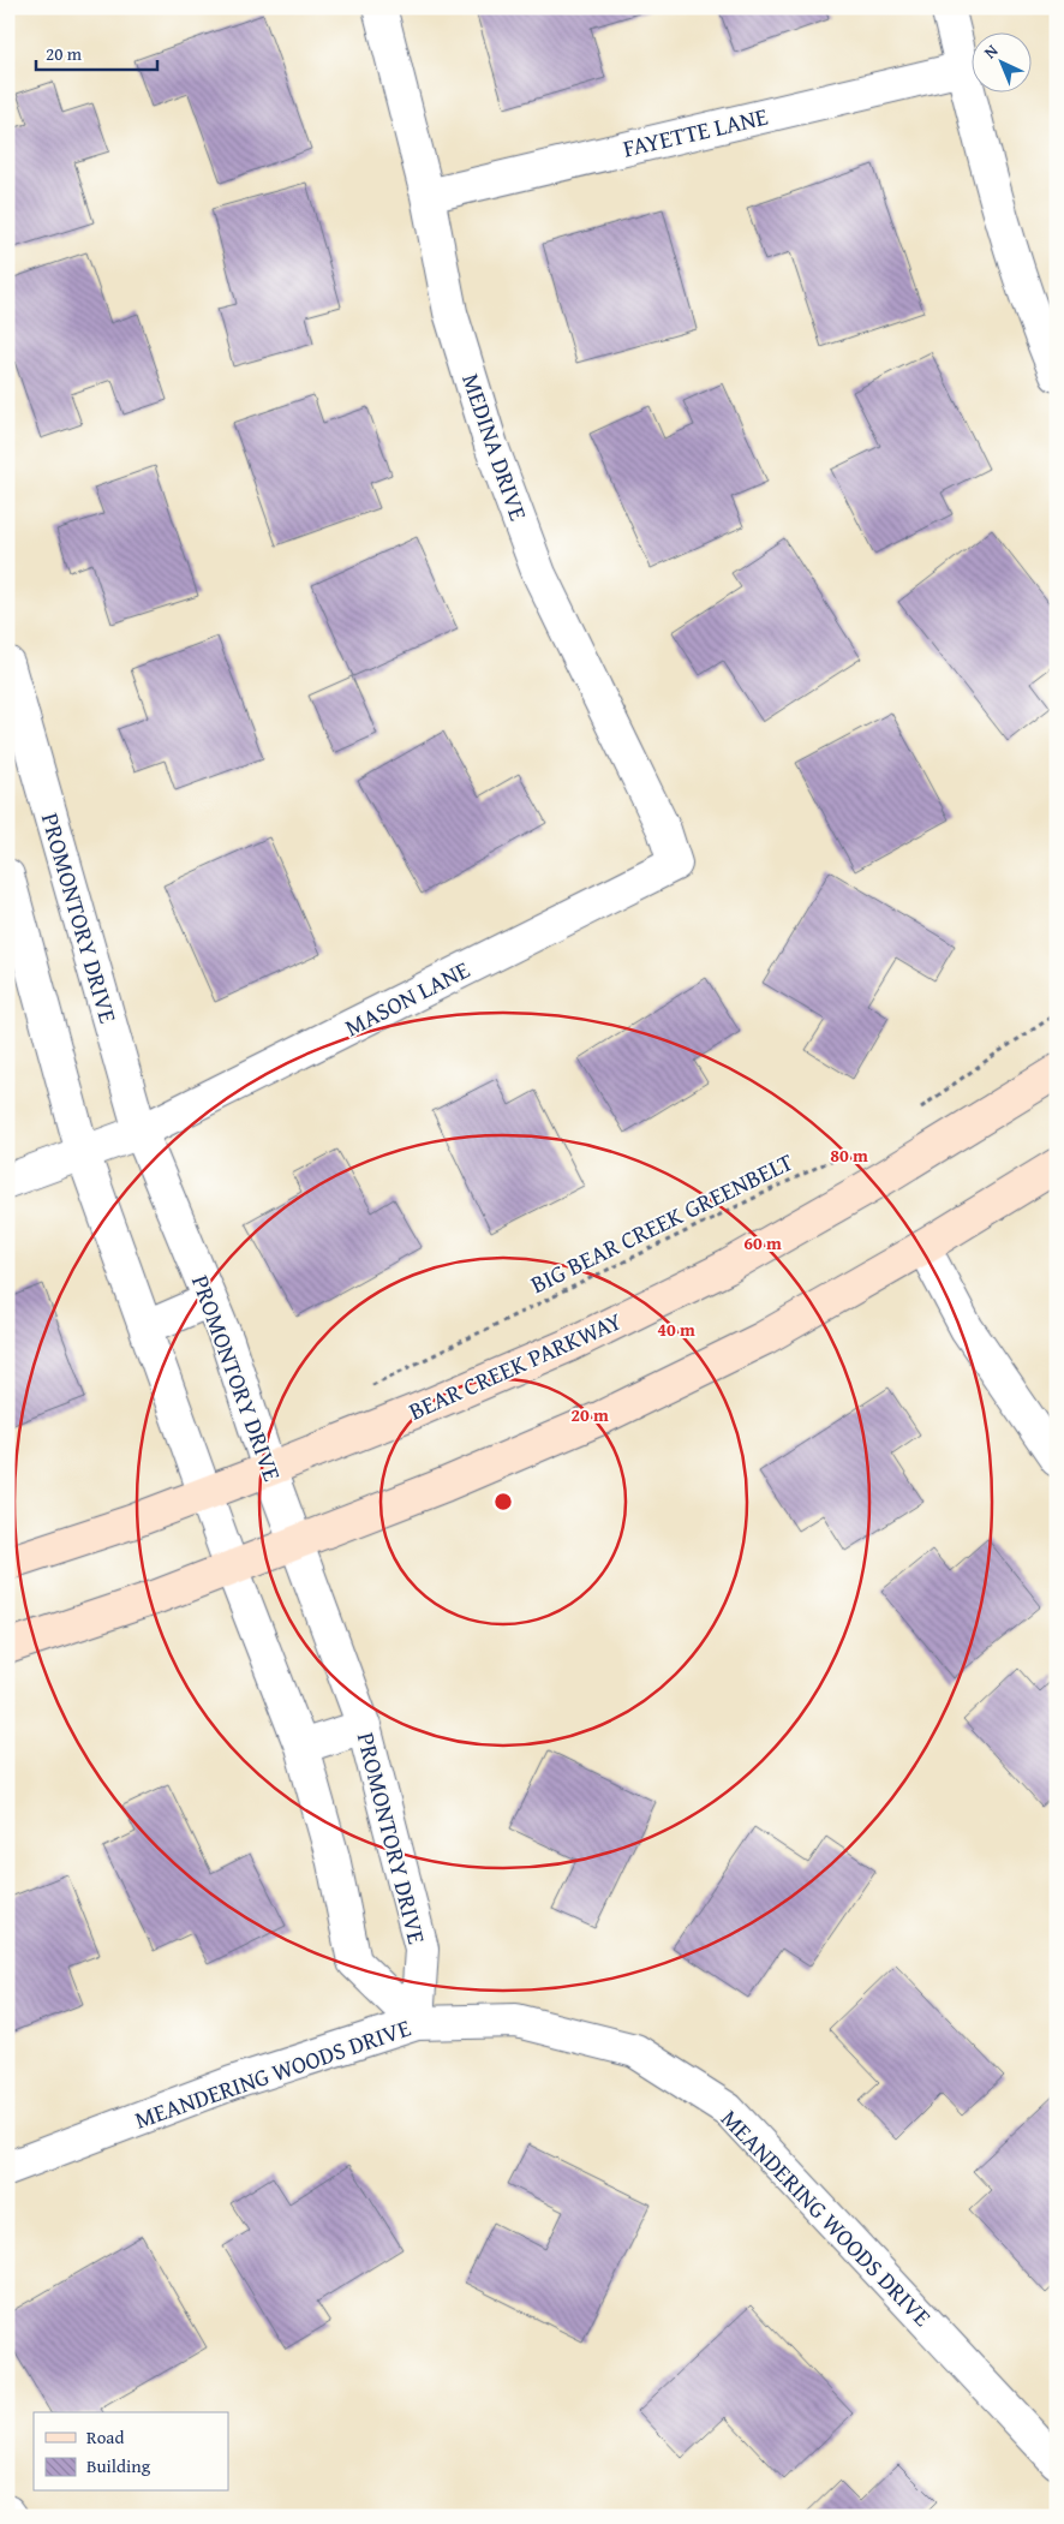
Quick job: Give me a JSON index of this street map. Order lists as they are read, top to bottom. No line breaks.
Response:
{"streets":{"main road":["BEAR CREEK PARKWAY"],"street":["FAYETTE LANE","MEDINA DRIVE","PROMONTORY DRIVE","MASON LANE","MEANDERING WOODS DRIVE"],"path":["BIG BEAR CREEK GREENBELT"]},"crossings":[["FAYETTE LANE","MEDINA DRIVE"],["MEDINA DRIVE","MASON LANE"],["PROMONTORY DRIVE","MASON LANE"],["PROMONTORY DRIVE","BEAR CREEK PARKWAY"],["PROMONTORY DRIVE","MEANDERING WOODS DRIVE"]],"legend":["Road","Building"],"scale_bar":"20 m","north":"top left","rings":["80 m","60 m","40 m","20 m"]}
